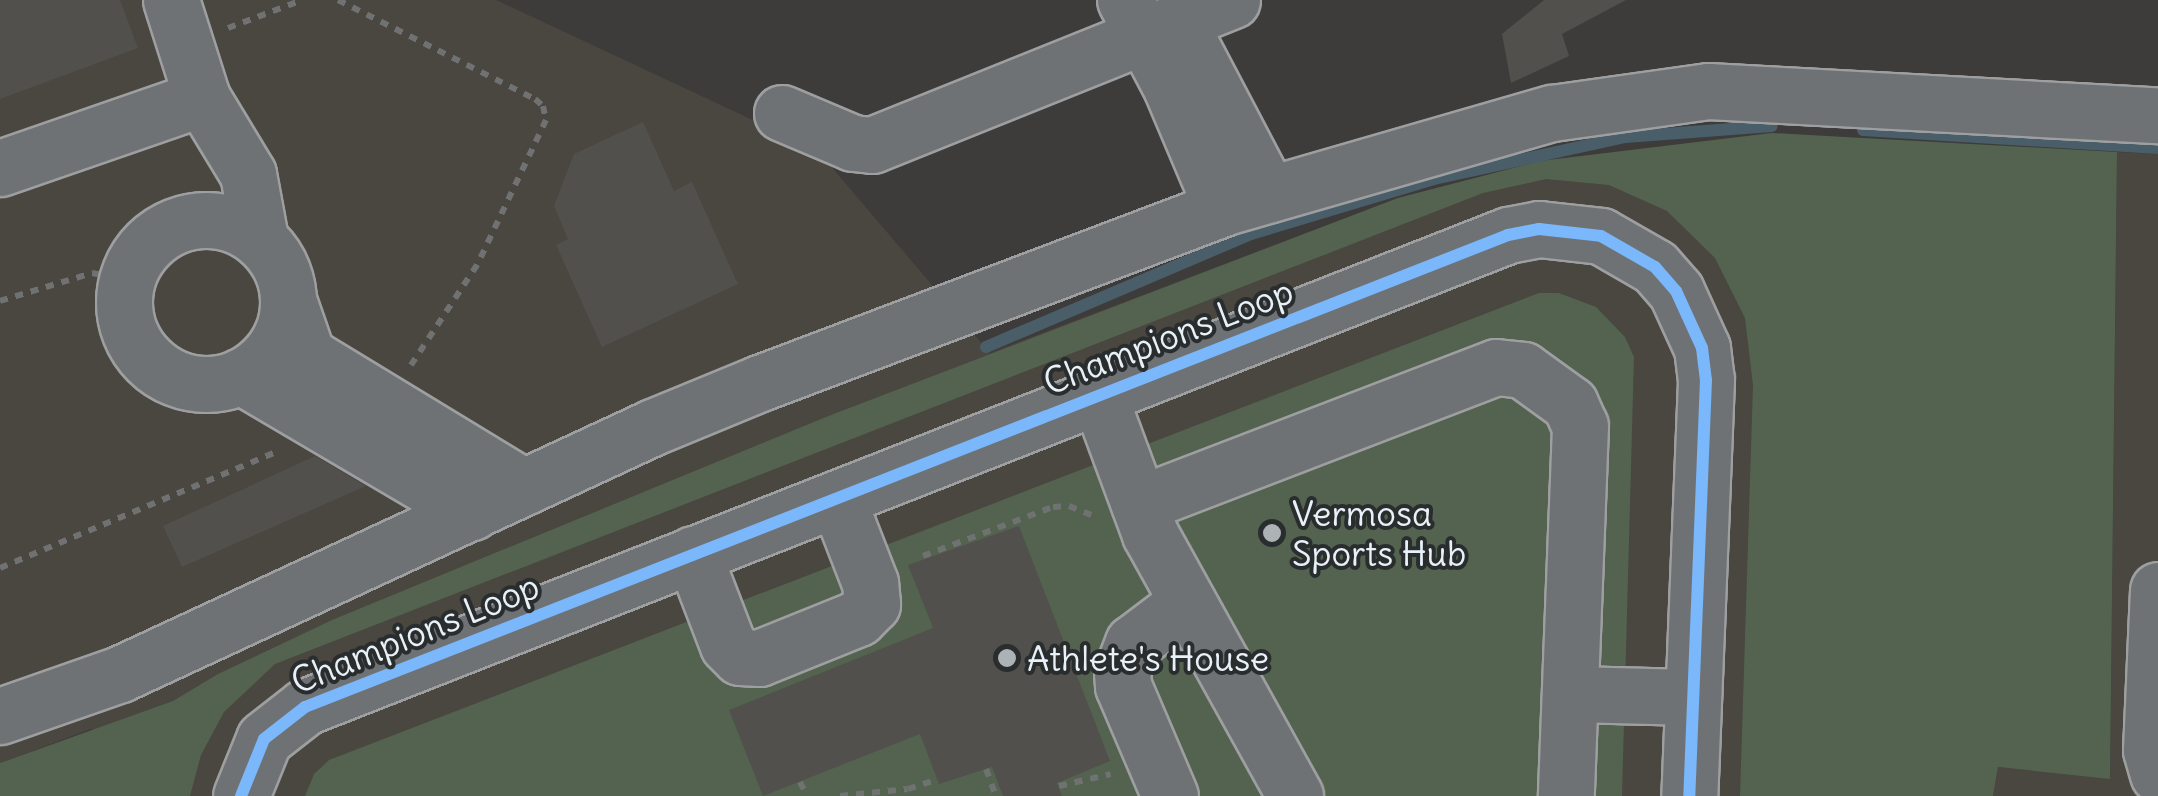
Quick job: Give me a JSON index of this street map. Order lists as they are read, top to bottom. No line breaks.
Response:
{"streets":{"street":["Champions Loop"]},"places":["Vermosa Sports Hub","Athlete's House"]}
